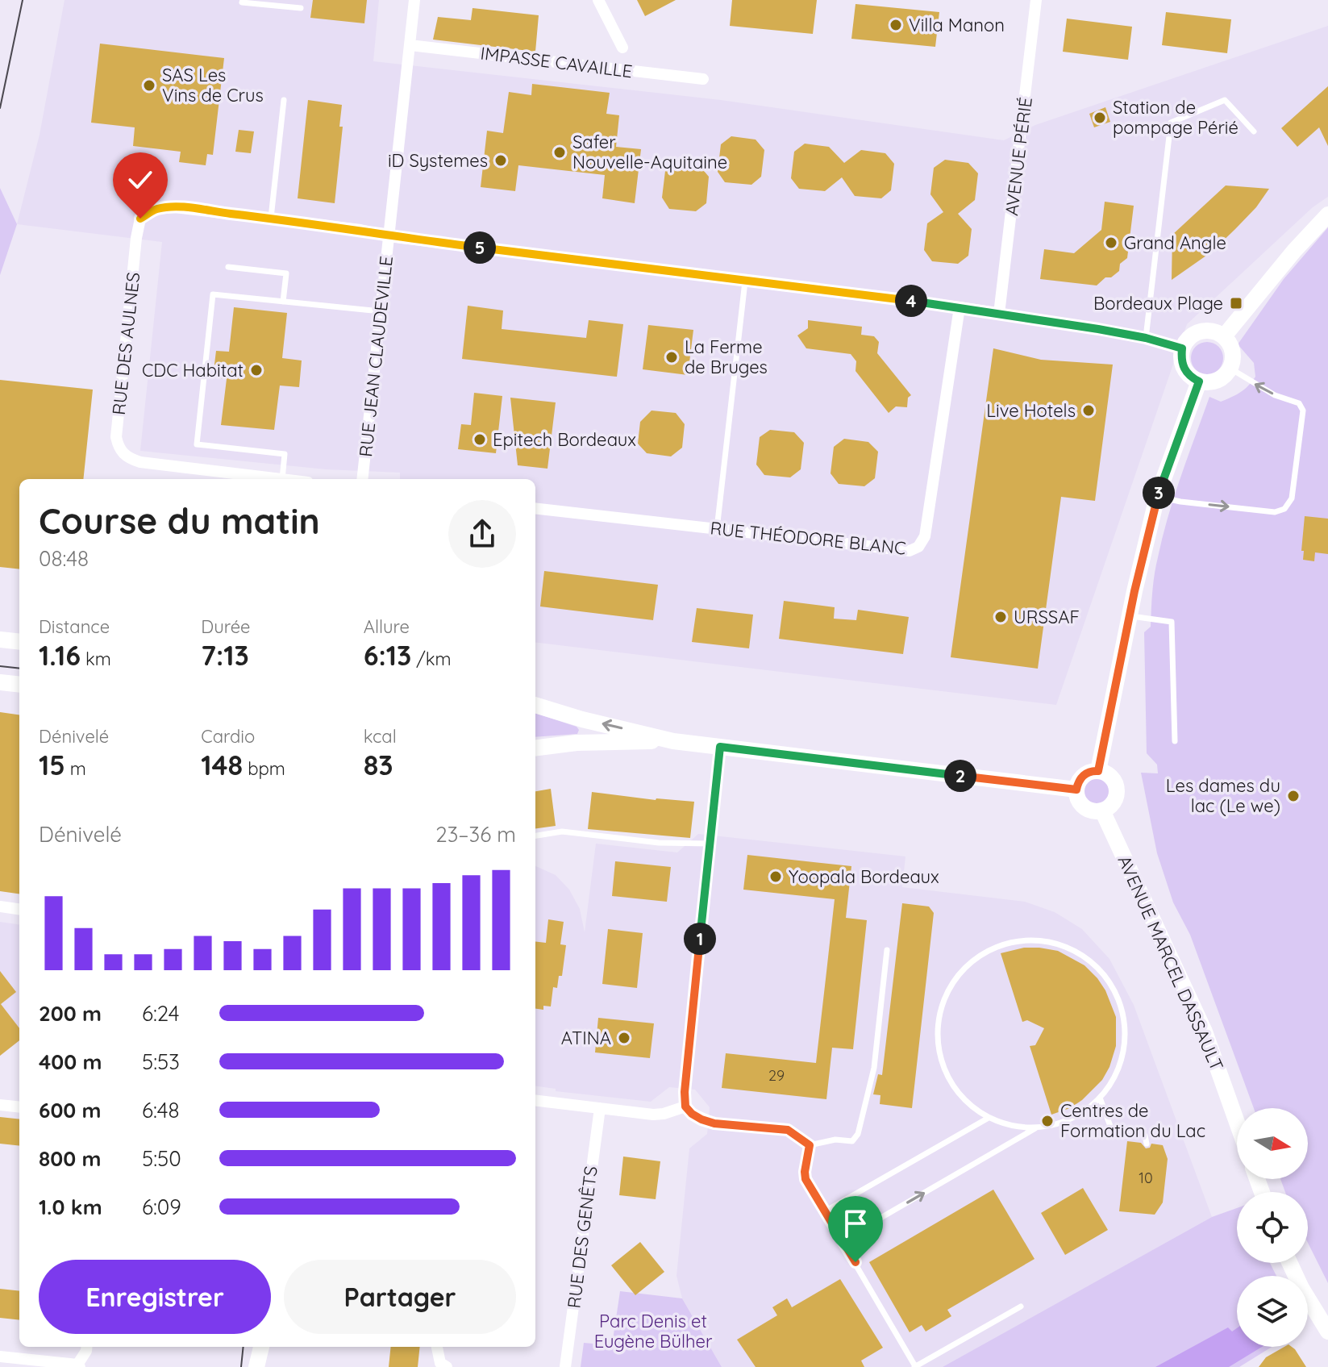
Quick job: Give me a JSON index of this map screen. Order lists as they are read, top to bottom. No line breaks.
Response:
{"streets":{"main road":["AVENUE MARCEL DASSAULT"],"street":["IMPASSE CAVAILLE","AVENUE PÉRIÉ","RUE DES AULNES","RUE JEAN CLAUDEVILLE","RUE THÉODORE BLANC","RUE DES GENÊTS"]},"crossings":[["IMPASSE CAVAILLE","RUE JEAN CLAUDEVILLE"],["AVENUE PÉRIÉ","RUE DES AULNES"],["RUE DES AULNES","RUE JEAN CLAUDEVILLE"],["RUE DES AULNES","RUE THÉODORE BLANC"]],"parks":["Parc Denis et Eugène Bülher"],"places":{"other":["Villa Manon","SAS Les Vins de Crus","Station de pompage Périé","Safer Nouvelle-Aquitaine","iD Systemes","Grand Angle","La Ferme de Bruges","CDC Habitat","Live Hotels","Epitech Bordeaux","URSSAF","Les dames du lac (Le we)","Yoopala Bordeaux","ATINA","Centres de Formation du Lac"],"transit":["Bordeaux Plage"]},"house_numbers":["29","10"],"north":"right","page":{"pins":["5","4","3","2","1"],"heading":["Course du matin","08:48"],"stats":[["Distance","1.16 km"],["Durée","7:13"],["Allure","6:13 /km"],["Dénivelé","15 m"],["Cardio","148 bpm"],["kcal","83"]],"chart":["Dénivelé","23–36 m"],"list":[{"name":"200 m","note":"6:24"},{"name":"400 m","note":"5:53"},{"name":"600 m","note":"6:48"},{"name":"800 m","note":"5:50"},{"name":"1.0 km","note":"6:09"}],"buttons":["Enregistrer","Partager"]}}
